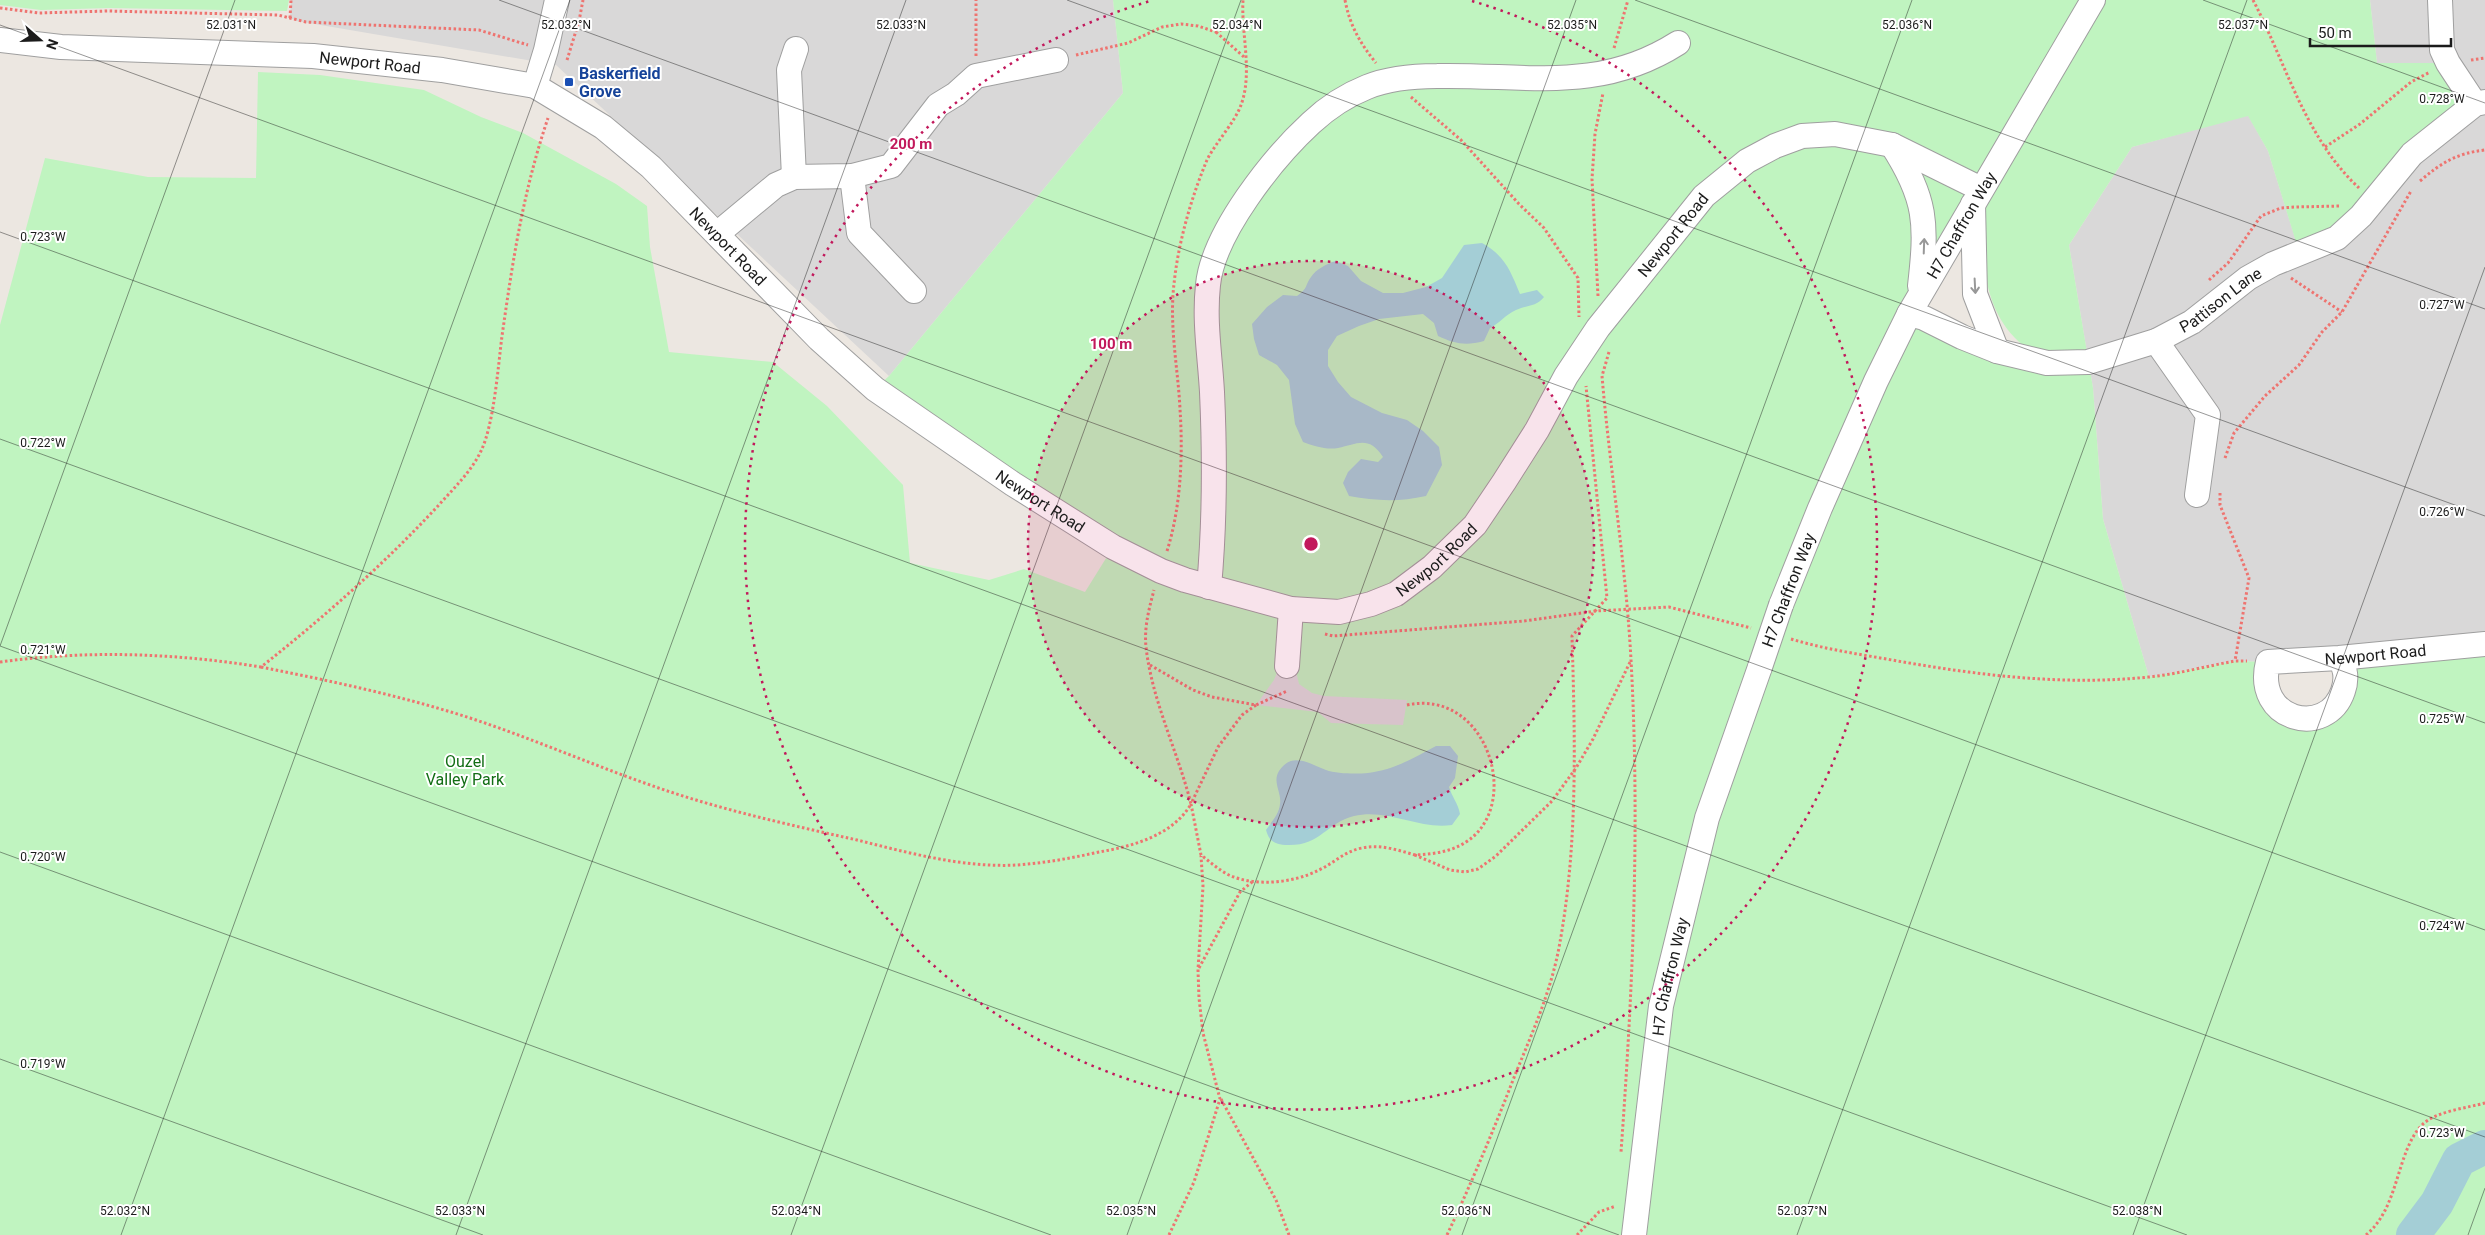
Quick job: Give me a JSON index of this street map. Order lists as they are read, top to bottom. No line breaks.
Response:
{"streets":{"street":["Newport Road","H7 Chaffron Way","Pattison Lane"]},"crossings":[["Newport Road","H7 Chaffron Way"],["H7 Chaffron Way","Pattison Lane"]],"parks":["Ouzel Valley Park"],"places":{"transit":["Baskerfield Grove"]},"scale_bar":"50 m","north":"right","coordinates":["52.031°N","52.032°N","52.033°N","52.034°N","52.035°N","52.036°N","52.037°N","0.728°W","0.723°W","0.727°W","0.722°W","0.726°W","0.721°W","0.725°W","0.720°W","0.724°W","0.719°W","52.038°N"],"rings":["200 m","100 m"]}
